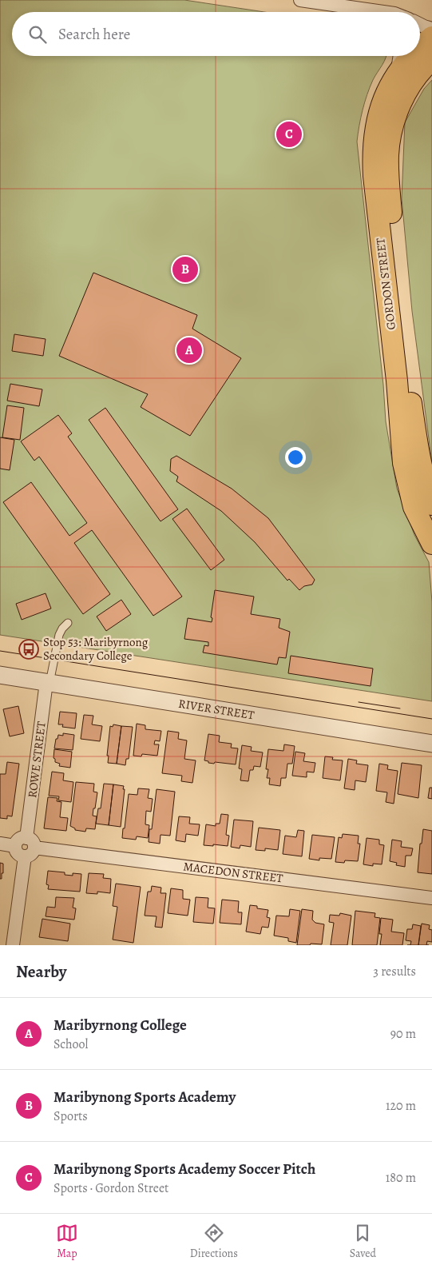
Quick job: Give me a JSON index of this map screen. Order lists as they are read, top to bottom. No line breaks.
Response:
{"streets":{"main road":["GORDON STREET"],"street":["RIVER STREET","ROWE STREET","MACEDON STREET"]},"crossings":[["RIVER STREET","ROWE STREET"],["ROWE STREET","MACEDON STREET"]],"places":{"bus stop":["Stop 53: Maribyrnong Secondary College"]},"page":{"search":"Search here","pins":["C","B","A"],"heading":["Nearby","3 results"],"list":[{"mark":"A","name":"Maribyrnong College","note":"School","value":"90 m"},{"mark":"B","name":"Maribynong Sports Academy","note":"Sports","value":"120 m"},{"mark":"C","name":"Maribynong Sports Academy Soccer Pitch","note":"Sports · Gordon Street","value":"180 m"}],"nav":["Map","Directions","Saved"]}}
